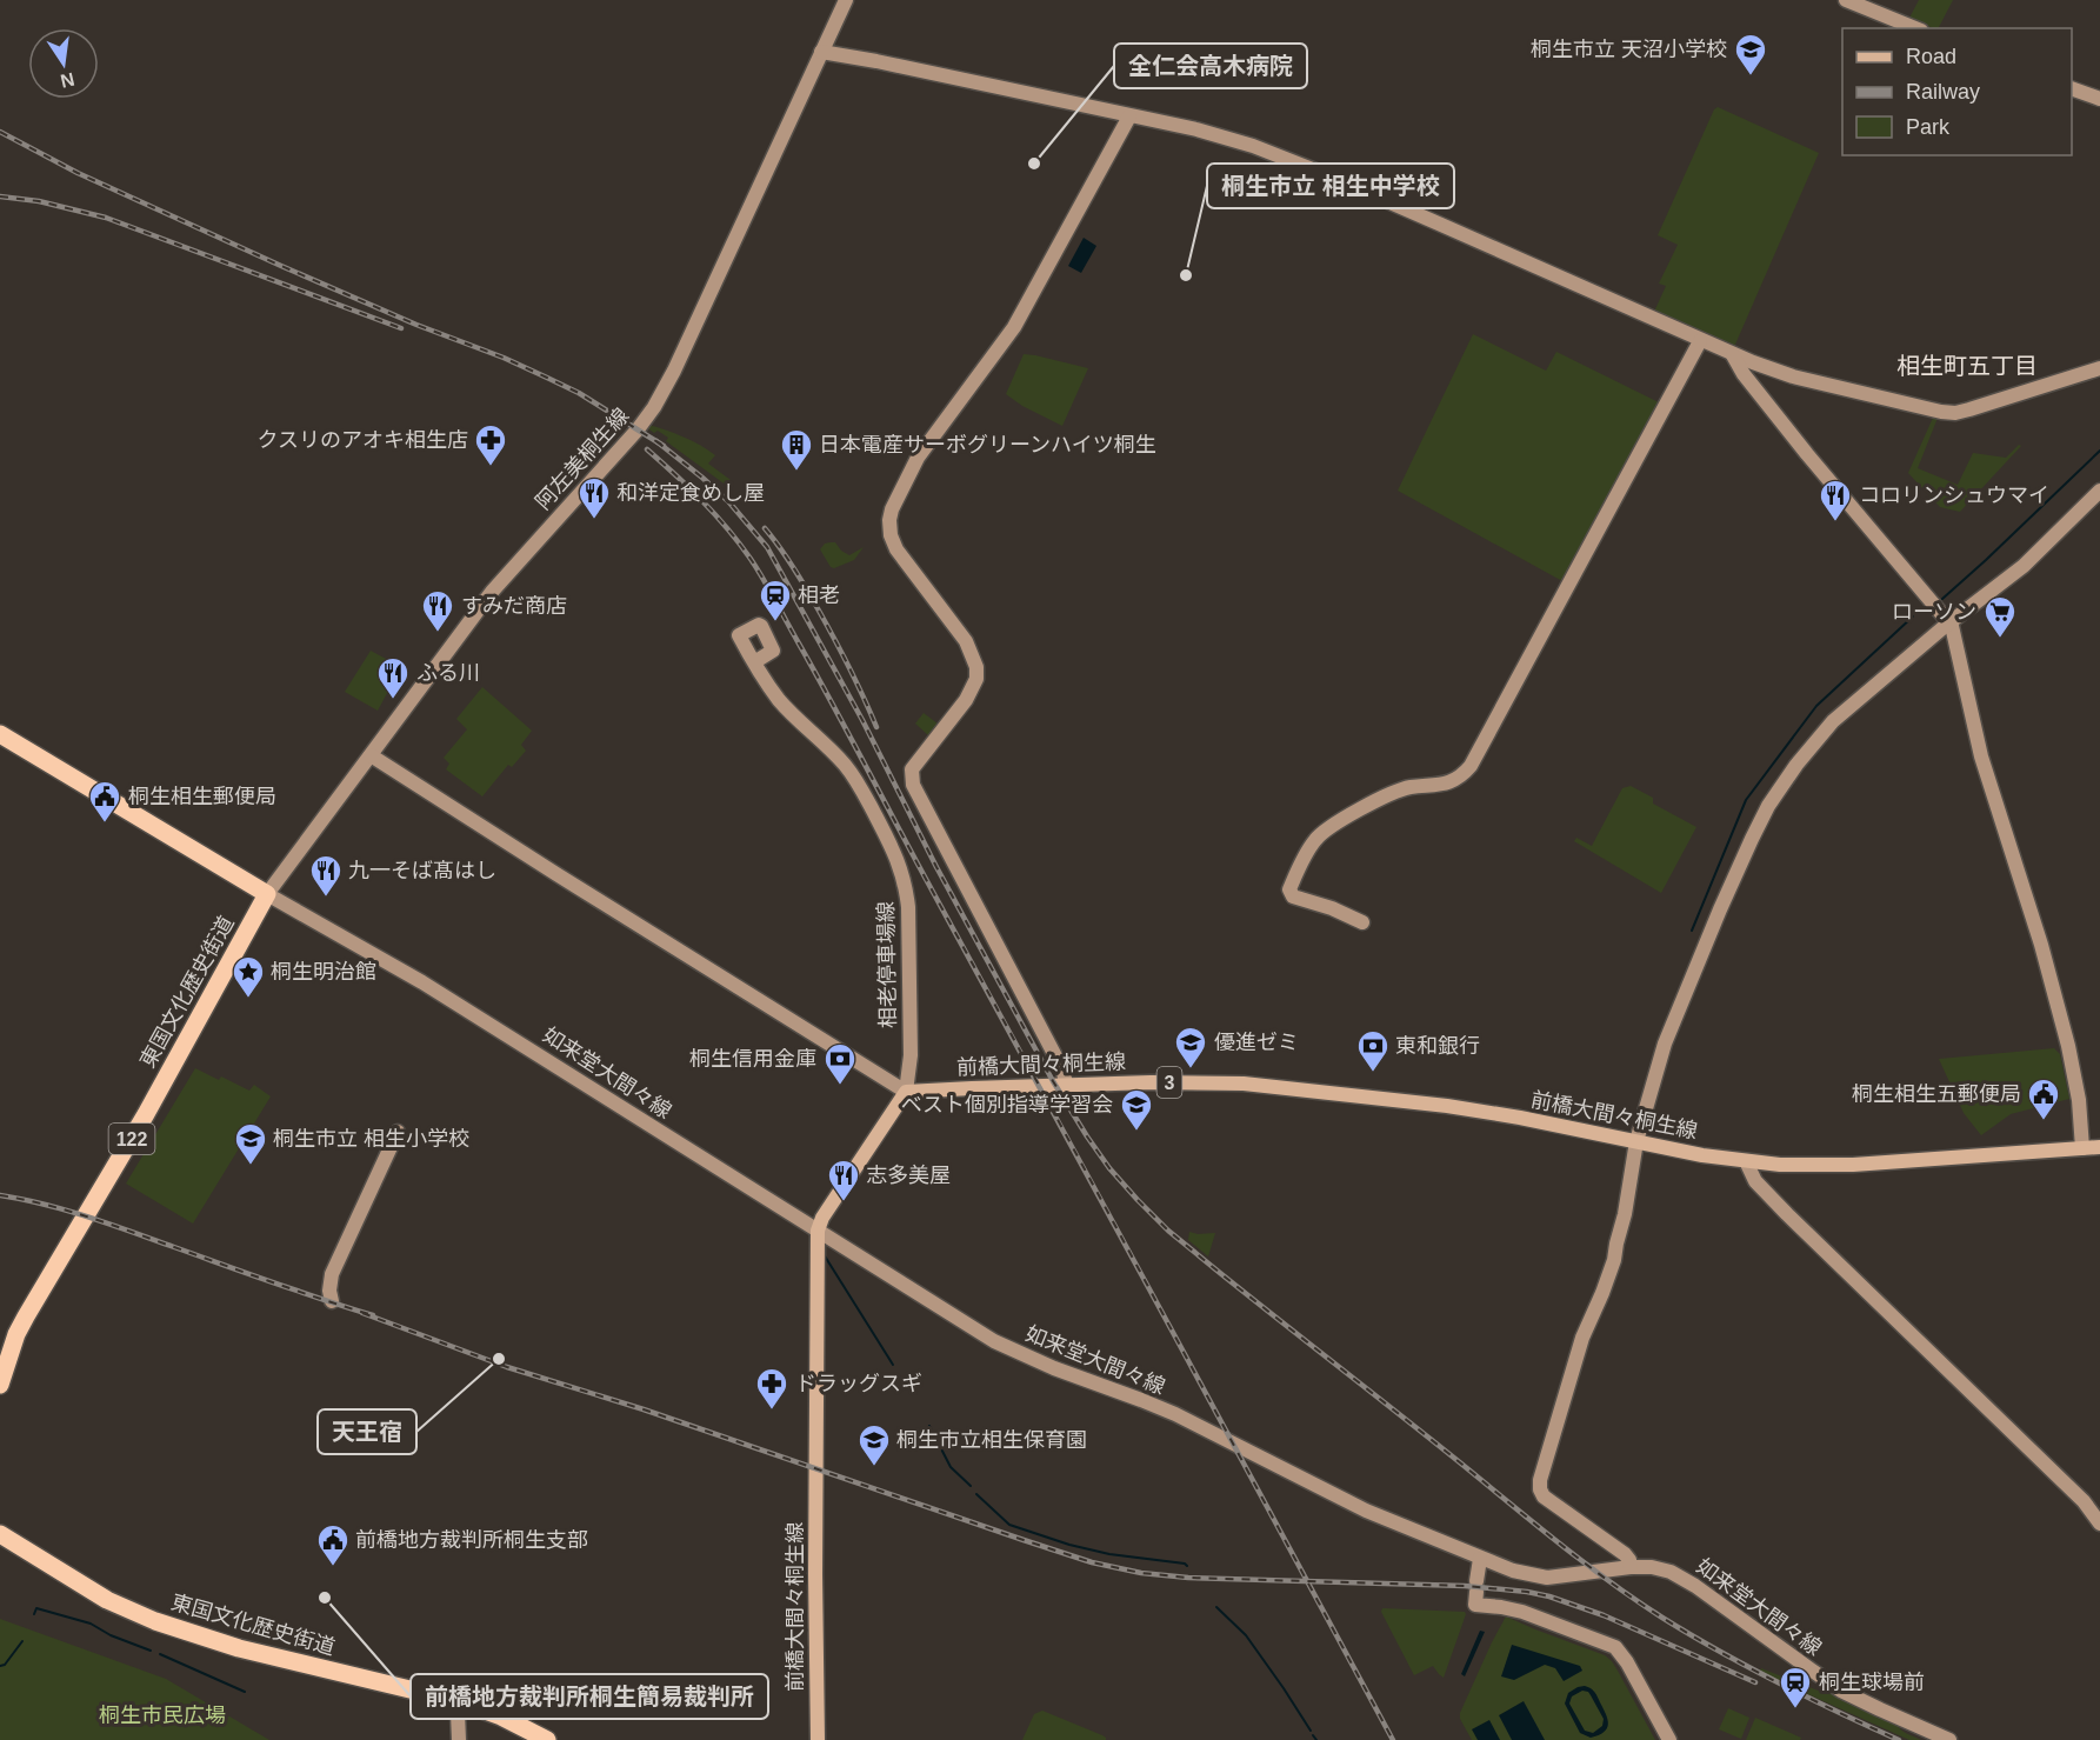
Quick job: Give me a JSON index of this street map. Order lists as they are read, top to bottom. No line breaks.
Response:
{"streets":{"highway":["東国文化歴史街道","122"],"main road":["前橋大間々桐生線","3"],"street":["阿左美桐生線","相老停車場線","如来堂大間々線"]},"crossings":[["阿左美桐生線","東国文化歴史街道"],["阿左美桐生線","如来堂大間々線"],["相老停車場線","前橋大間々桐生線"],["東国文化歴史街道","如来堂大間々線"],["前橋大間々桐生線","如来堂大間々線"]],"districts":["相生町五丁目"],"parks":["桐生市民広場"],"places":{"school or university":["桐生市立 天沼小学校","優進ゼミ","ベスト個別指導学習会","桐生市立 相生小学校","桐生市立相生保育園"],"other":["全仁会高木病院","桐生市立 相生中学校","天王宿","前橋地方裁判所桐生簡易裁判所"],"pharmacy":["クスリのアオキ相生店","ドラッグスギ"],"building":["日本電産サーボグリーンハイツ桐生"],"restaurant":["和洋定食めし屋","コロリンシュウマイ","すみだ商店","ふる川","九一そば髙はし","志多美屋"],"station":["相老","桐生球場前"],"supermarket":["ローソン"],"public building":["桐生相生郵便局","桐生相生五郵便局","前橋地方裁判所桐生支部"],"place":["桐生明治館"],"bank":["東和銀行","桐生信用金庫"]},"legend":["Road","Railway","Park"],"north":"bottom"}
